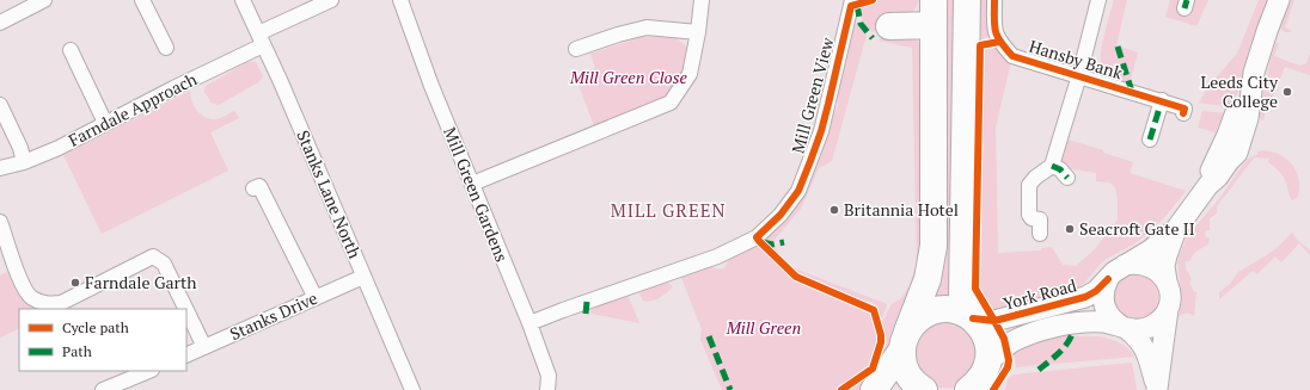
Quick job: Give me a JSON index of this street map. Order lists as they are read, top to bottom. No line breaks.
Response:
{"streets":{"street":["Hansby Bank","Mill Green View","Farndale Approach","Stanks Lane North","Mill Green Gardens","York Road","Stanks Drive"]},"crossings":[["Mill Green View","Mill Green Gardens"],["Farndale Approach","Stanks Lane North"],["Stanks Lane North","Stanks Drive"]],"districts":["MILL GREEN"],"parks":["Mill Green Close","Mill Green"],"places":["Leeds City College","Britannia Hotel","Seacroft Gate II","Farndale Garth"],"legend":["Cycle path","Path"]}
